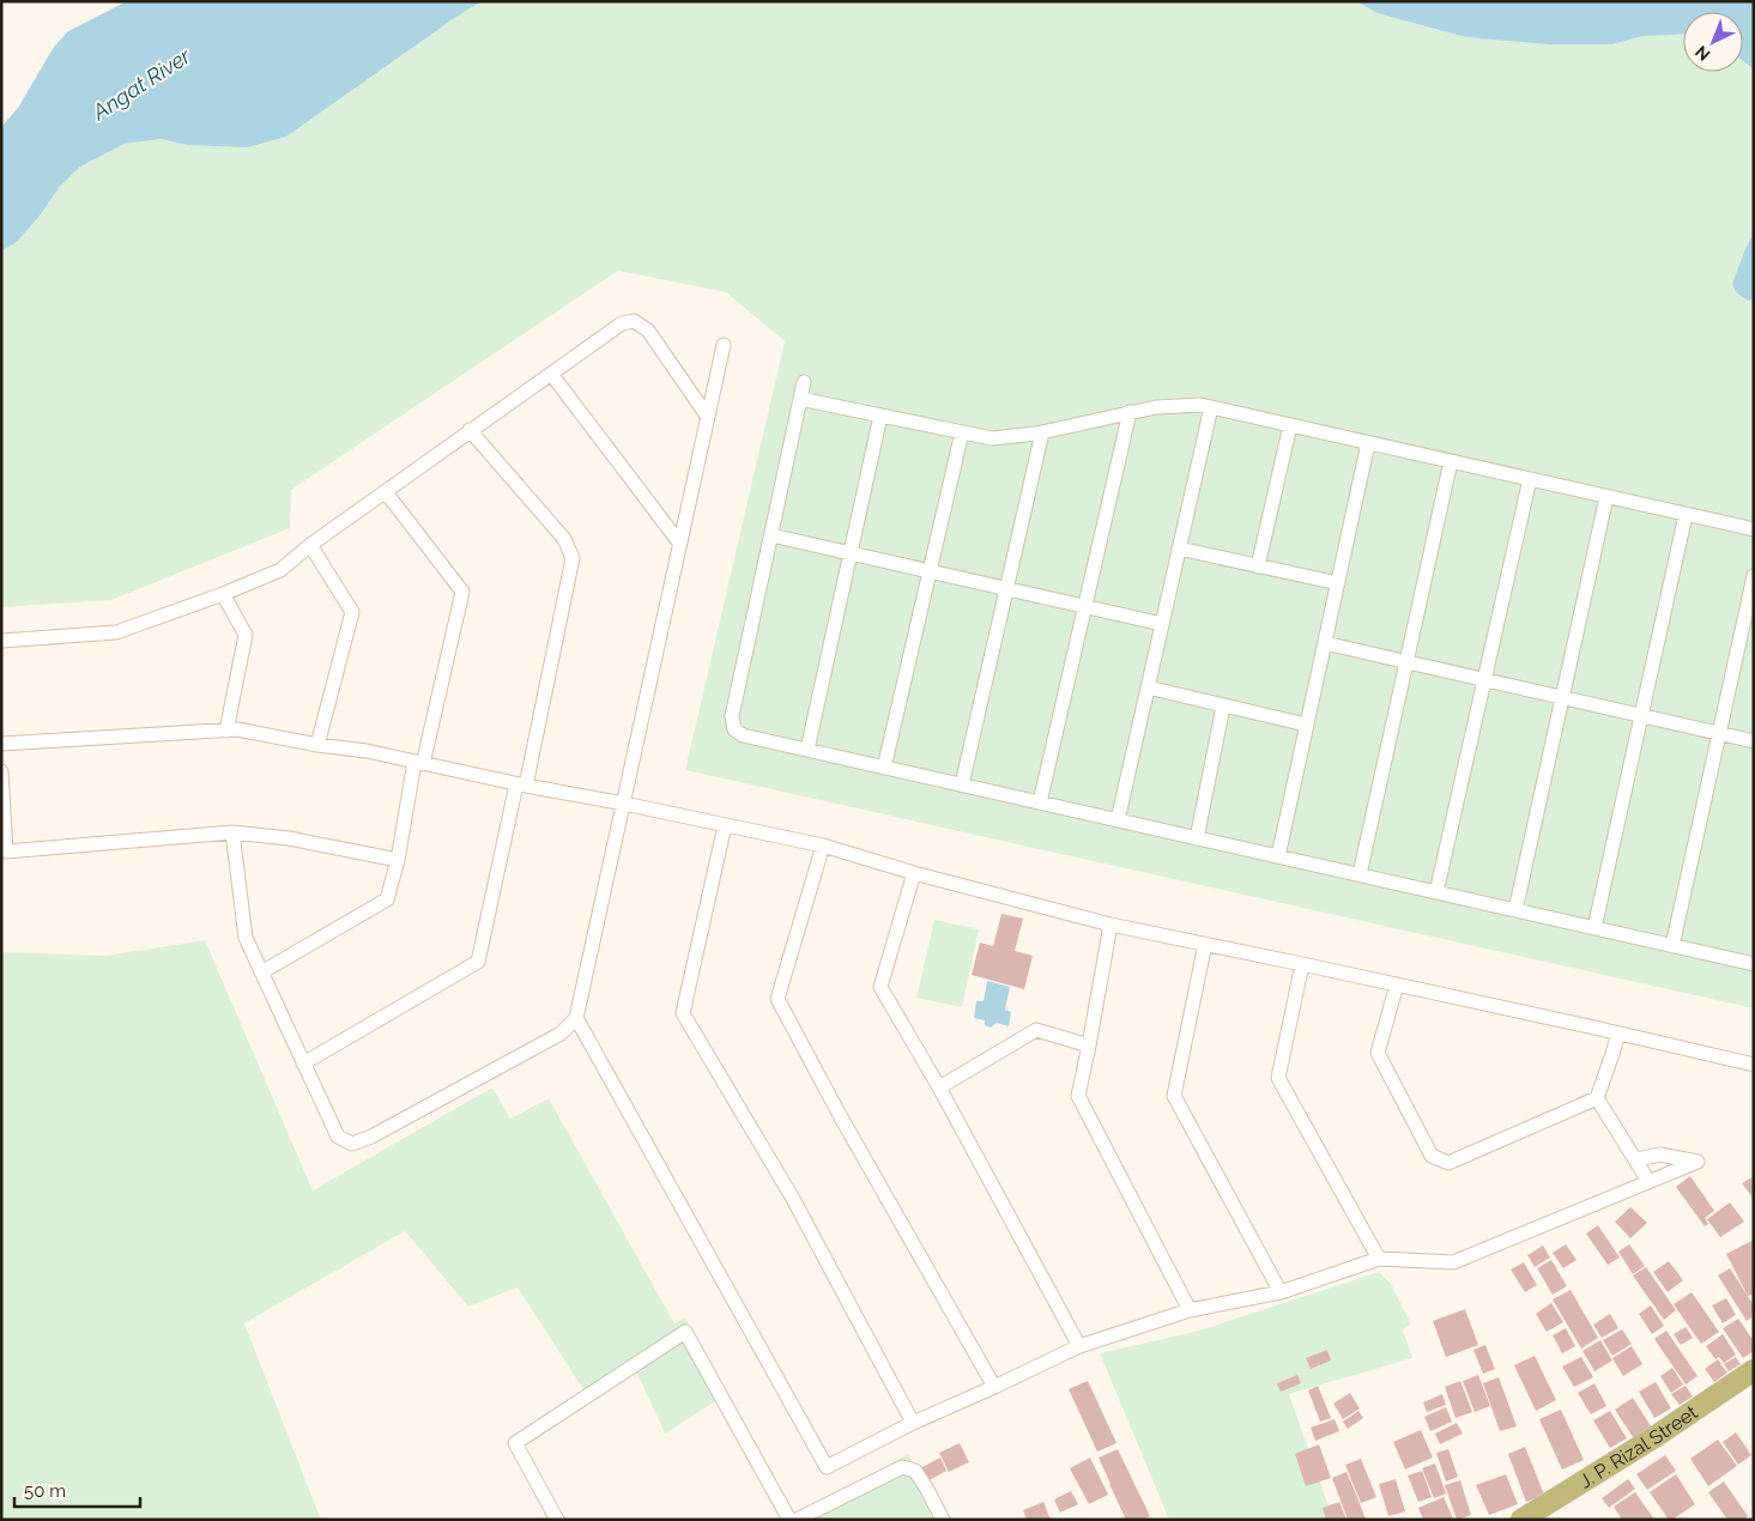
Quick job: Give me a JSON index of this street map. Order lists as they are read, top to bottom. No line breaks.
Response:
{"streets":{"main road":["J. P. Rizal Street"]},"water":["Angat River"],"scale_bar":"50 m","north":"bottom left"}
